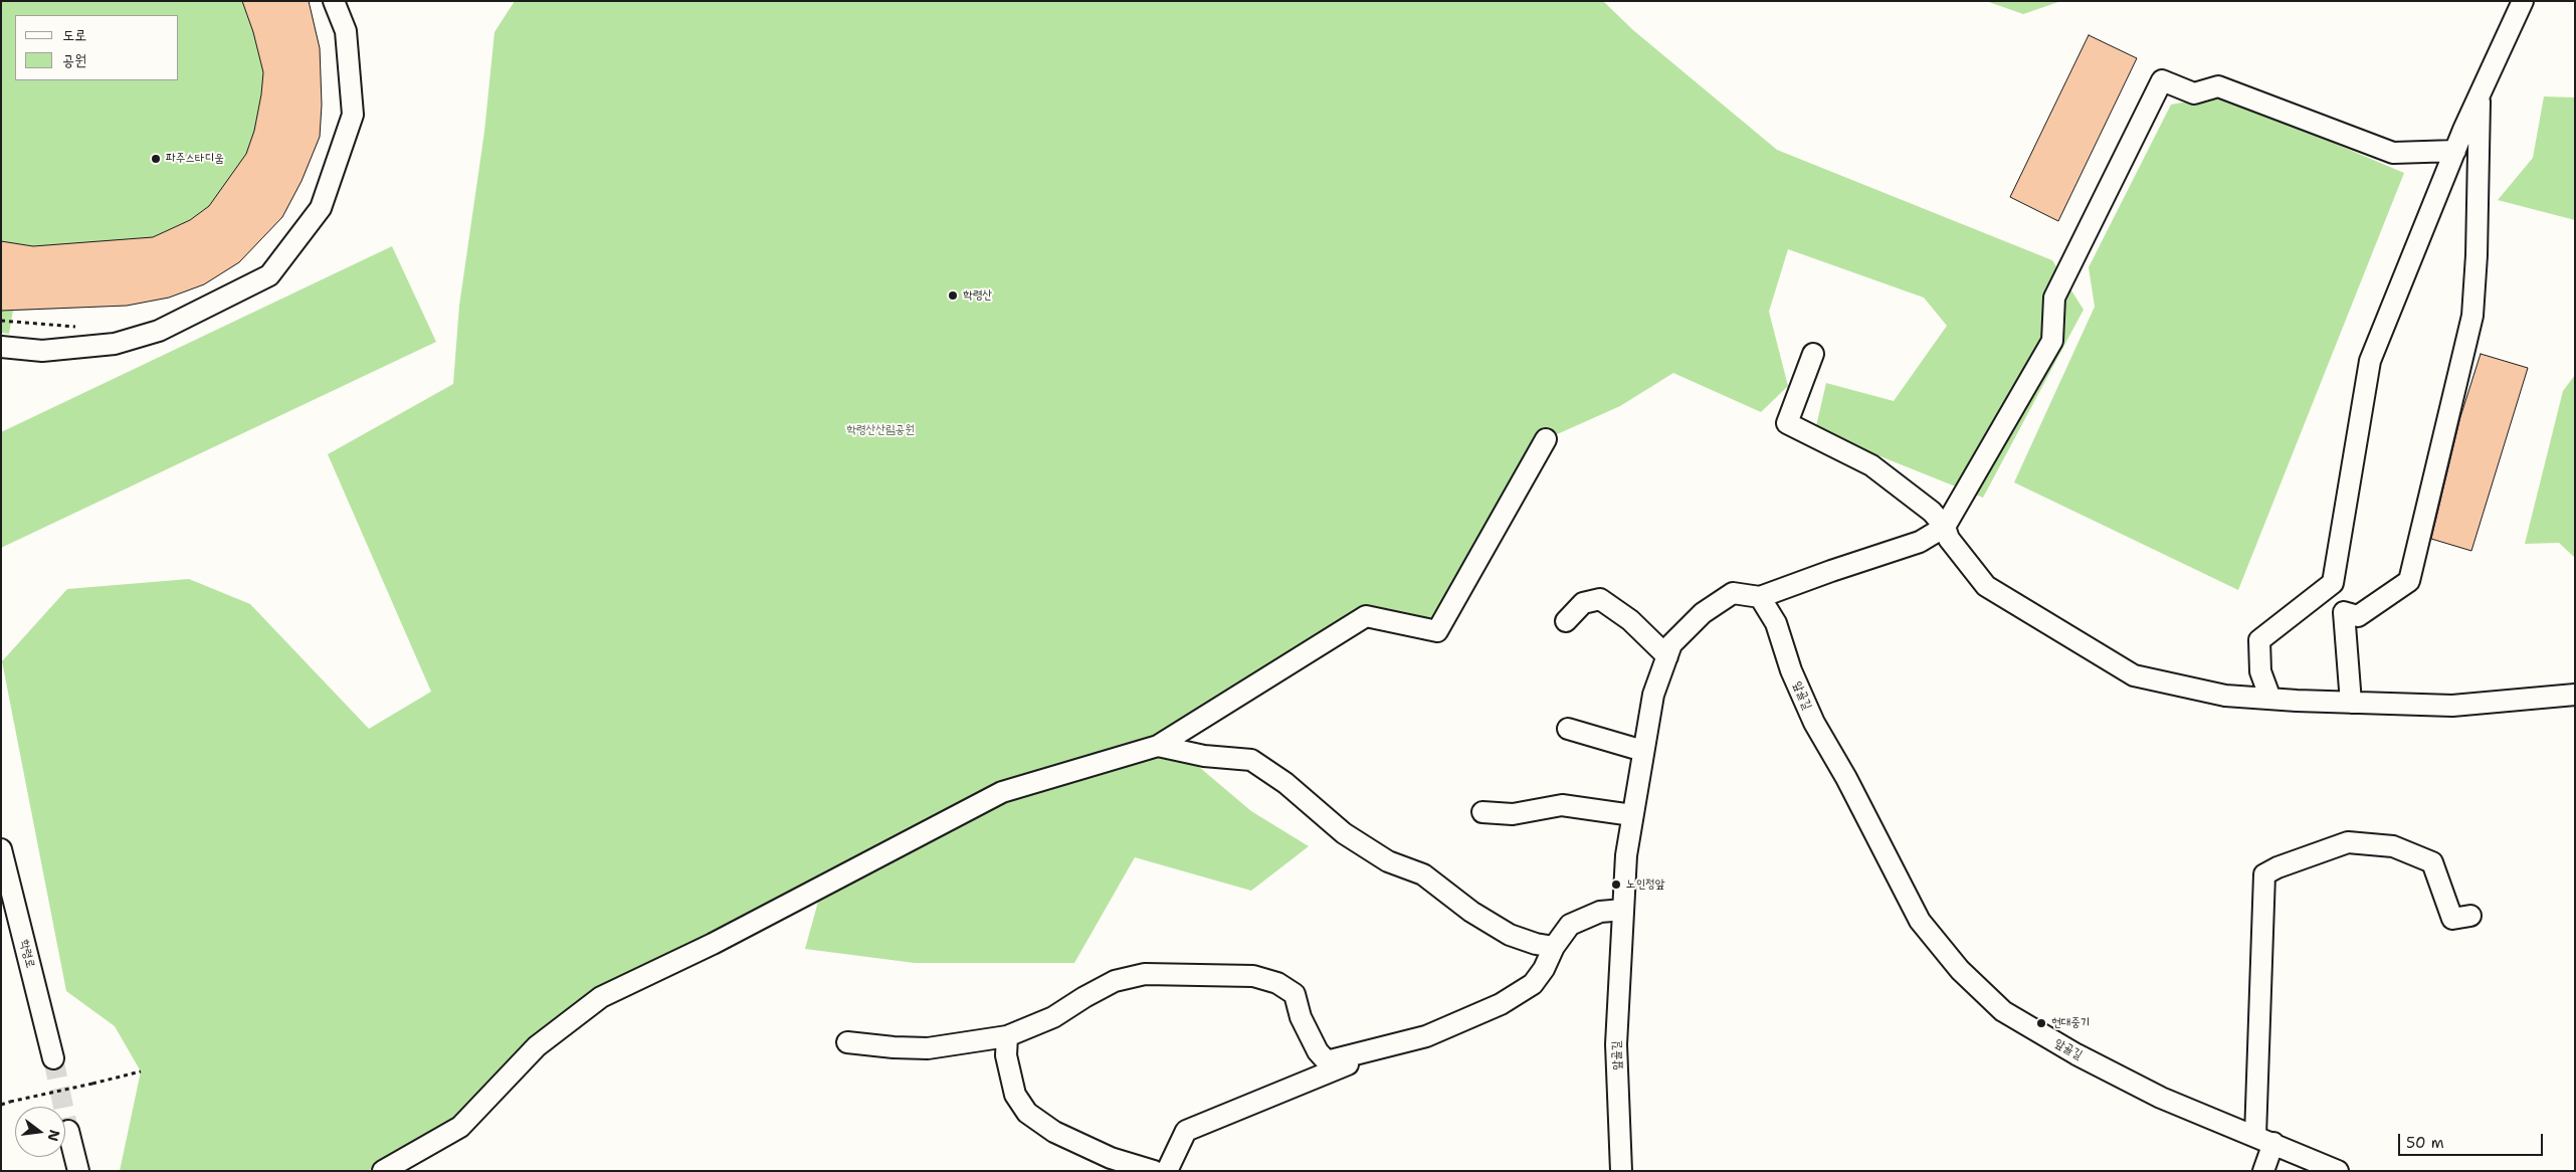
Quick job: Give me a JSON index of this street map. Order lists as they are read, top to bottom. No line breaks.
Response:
{"streets":{"street":["앞골길","학령로"]},"parks":["학령산산림공원"],"places":["파주스타디움","학령산","노인정앞","현대중기"],"legend":["도로","공원"],"scale_bar":"50 m","north":"right"}
